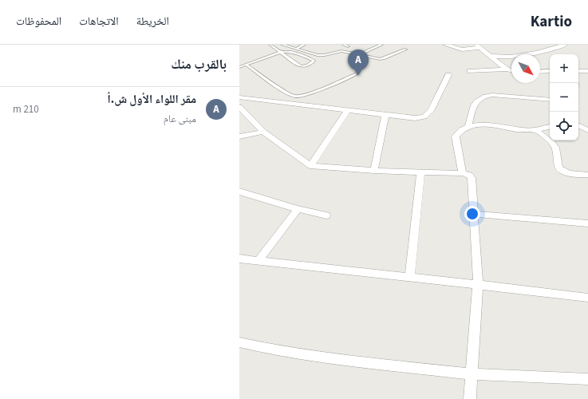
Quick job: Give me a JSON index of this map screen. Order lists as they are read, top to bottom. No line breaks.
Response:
{"north":"bottom right","page":{"header":"Kartio","nav":["الخريطة","الاتجاهات","المحفوظات"],"heading":"بالقرب منك","pins":"A","map_buttons":["+","−"],"list":[{"mark":"A","name":"مقر اللواء الأول ش.أ","note":"مبنى عام","value":"210 m"}]}}
